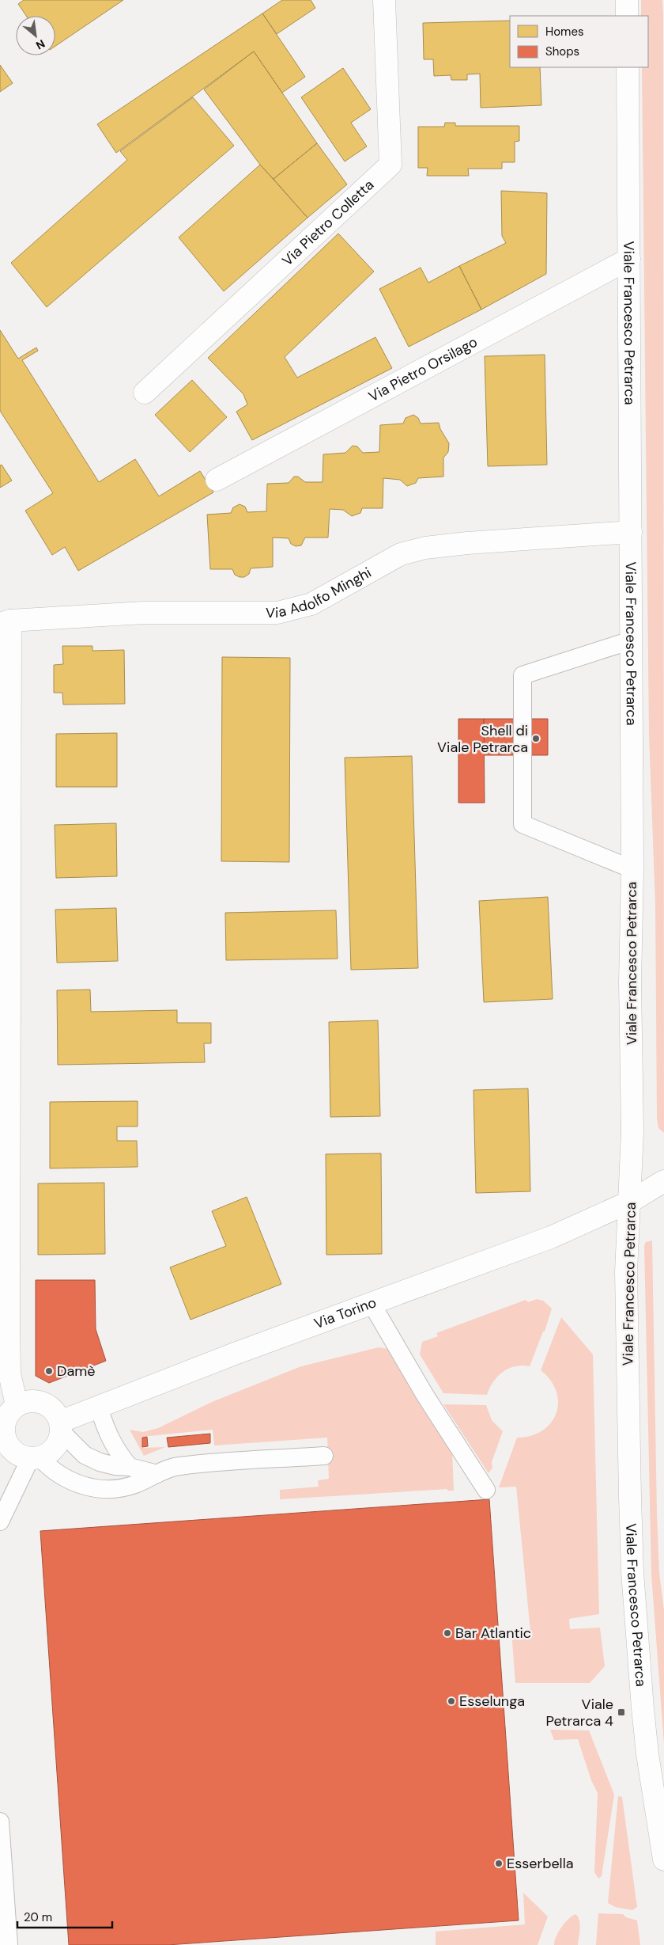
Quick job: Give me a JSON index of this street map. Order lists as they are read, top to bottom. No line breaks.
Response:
{"streets":{"street":["Via Pietro Colletta","Viale Francesco Petrarca","Via Pietro Orsilago","Via Adolfo Minghi","Via Torino"]},"crossings":[["Viale Francesco Petrarca","Via Pietro Orsilago"],["Viale Francesco Petrarca","Via Adolfo Minghi"],["Viale Francesco Petrarca","Via Torino"]],"places":{"other":["Shell di Viale Petrarca","Damè","Bar Atlantic","Esselunga","Esserbella"],"transit":["Viale Petrarca 4"]},"legend":["Homes","Shops"],"scale_bar":"20 m","north":"bottom right"}
